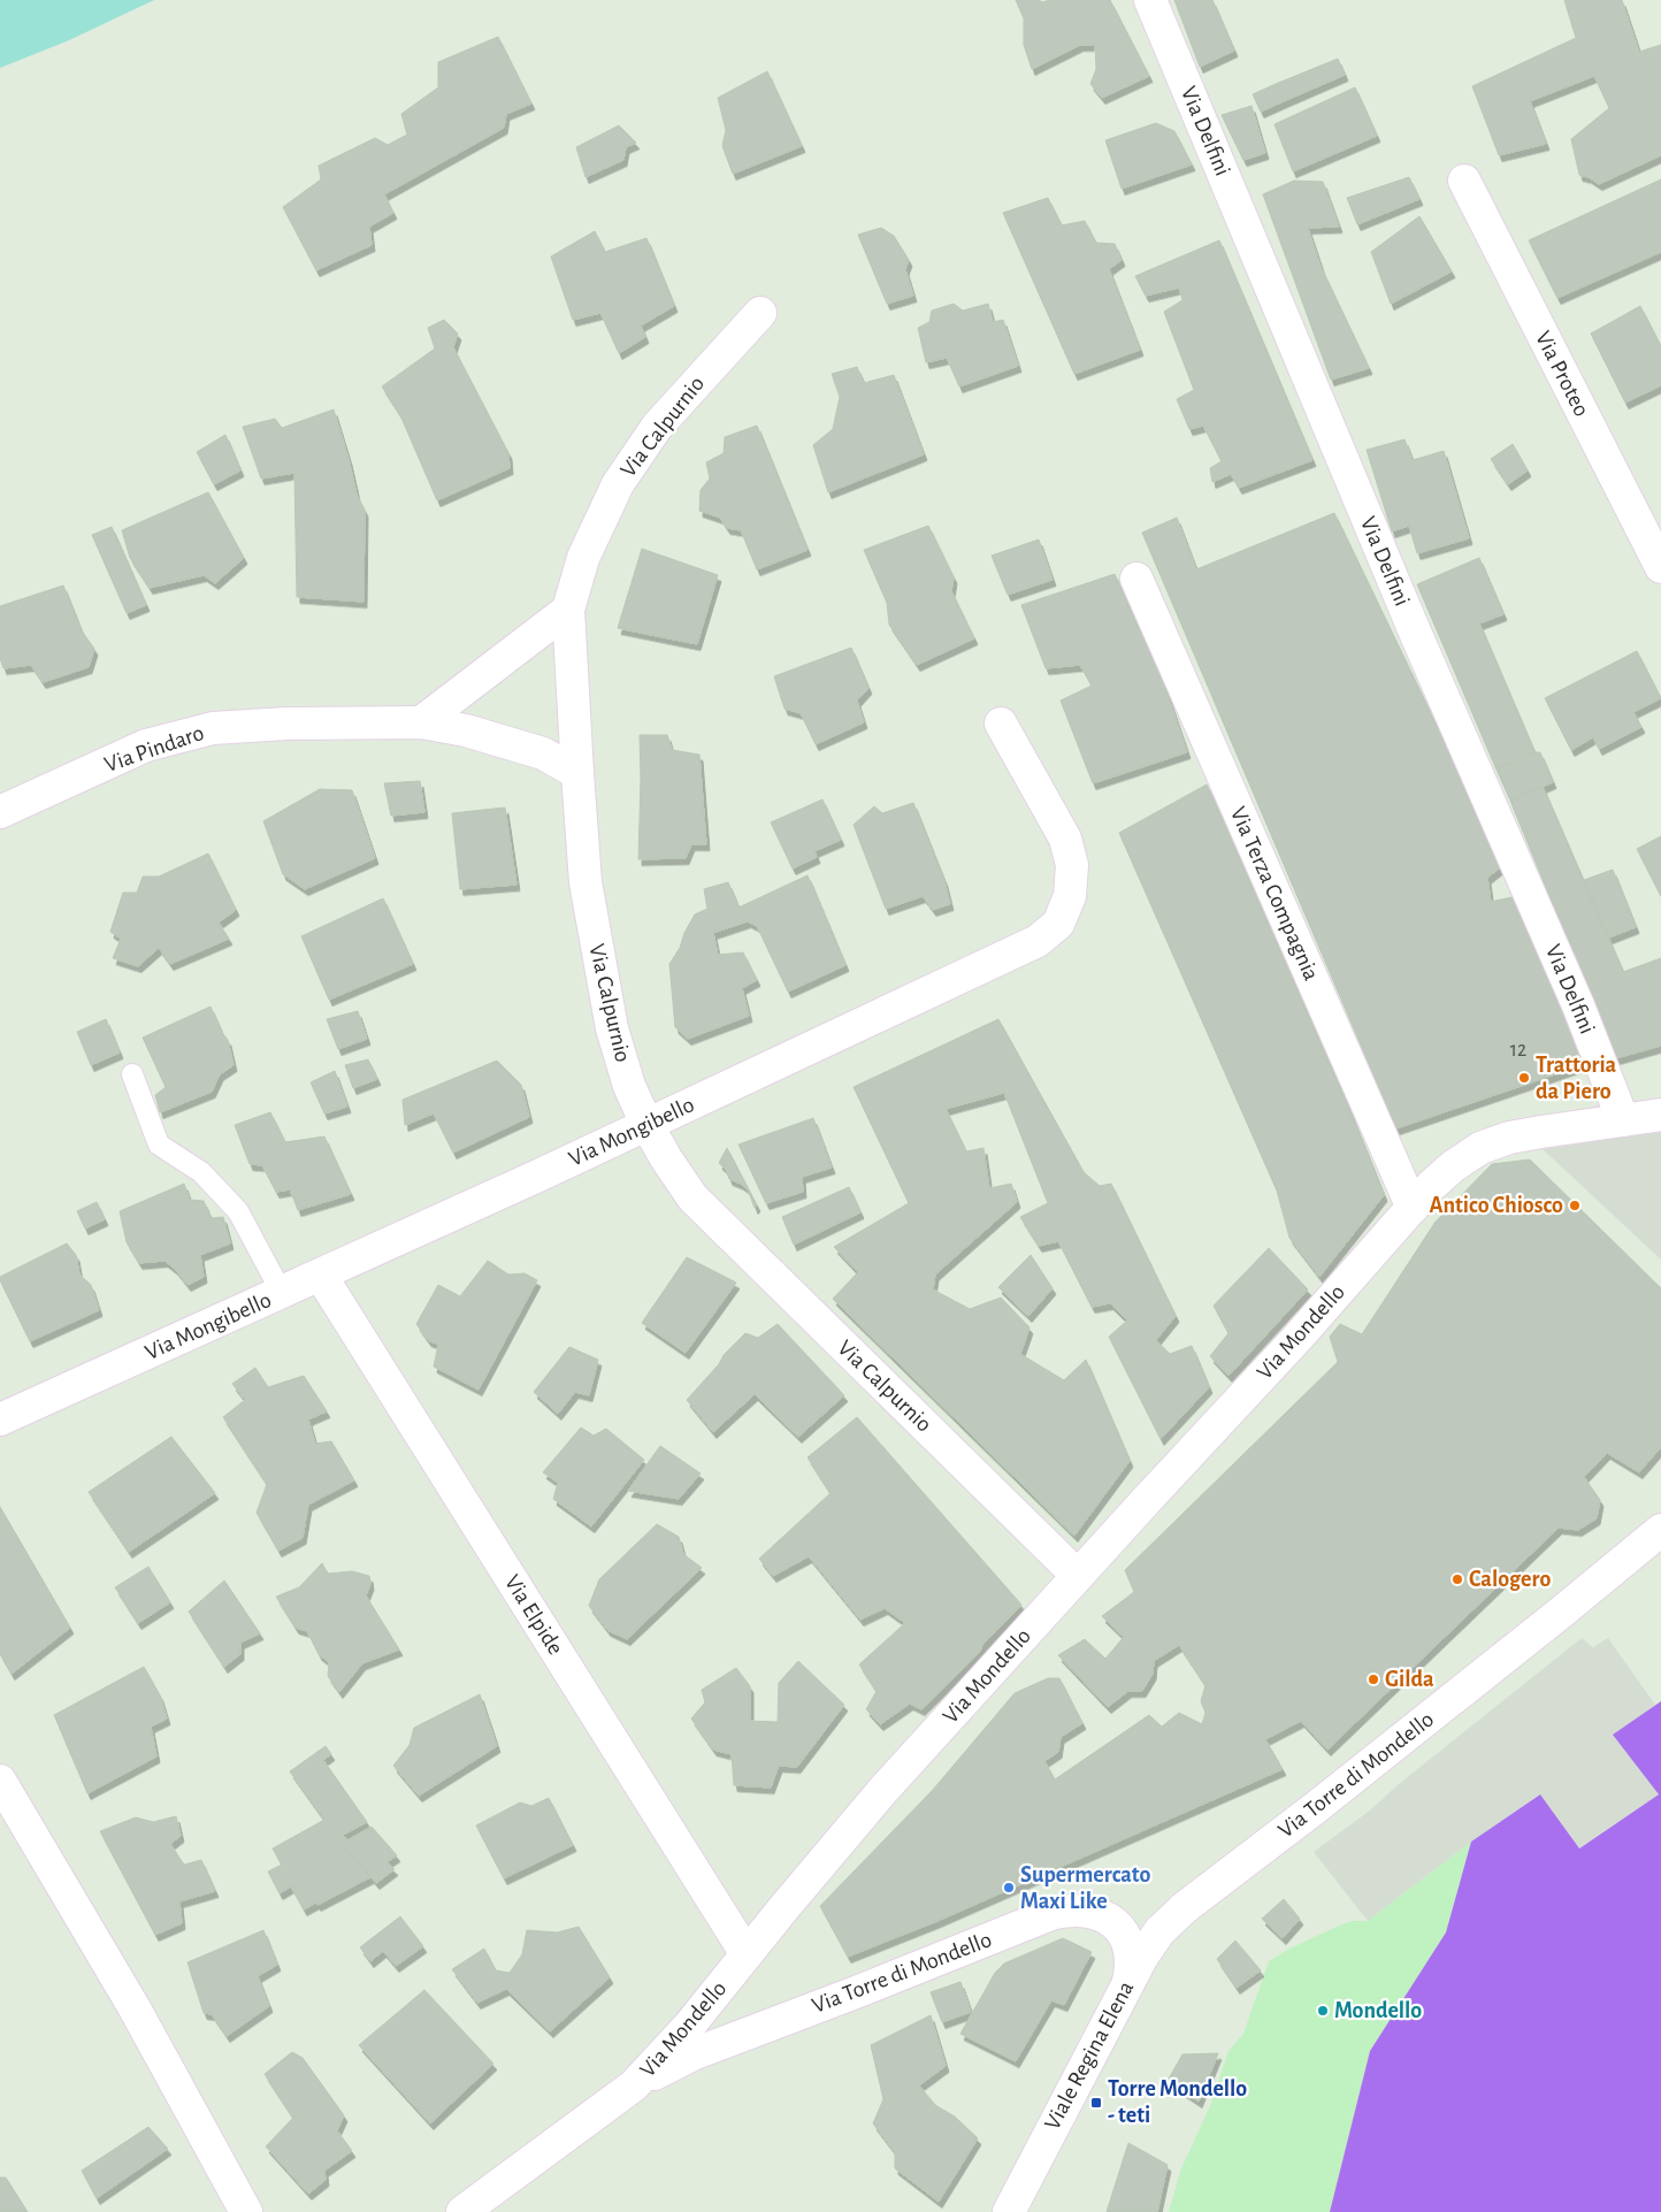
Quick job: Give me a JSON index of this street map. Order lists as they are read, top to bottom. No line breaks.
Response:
{"streets":{"street":["Via Delfini","Via Proteo","Via Calpurnio","Via Pindaro","Via Terza Compagnia","Via Mongibello","Via Mondello","Via Elpide","Via Torre di Mondello","Viale Regina Elena"]},"crossings":[["Via Delfini","Via Mondello"],["Via Calpurnio","Via Pindaro"],["Via Calpurnio","Via Mongibello"],["Via Calpurnio","Via Mondello"],["Via Terza Compagnia","Via Mondello"],["Via Mongibello","Via Elpide"],["Via Mondello","Via Elpide"],["Via Mondello","Via Torre di Mondello"],["Via Torre di Mondello","Viale Regina Elena"]],"places":{"other":["Trattoria da Piero","Antico Chiosco","Calogero","Gilda","Supermercato Maxi Like","Mondello"],"transit":["Torre Mondello - teti"]},"house_numbers":["12"]}
